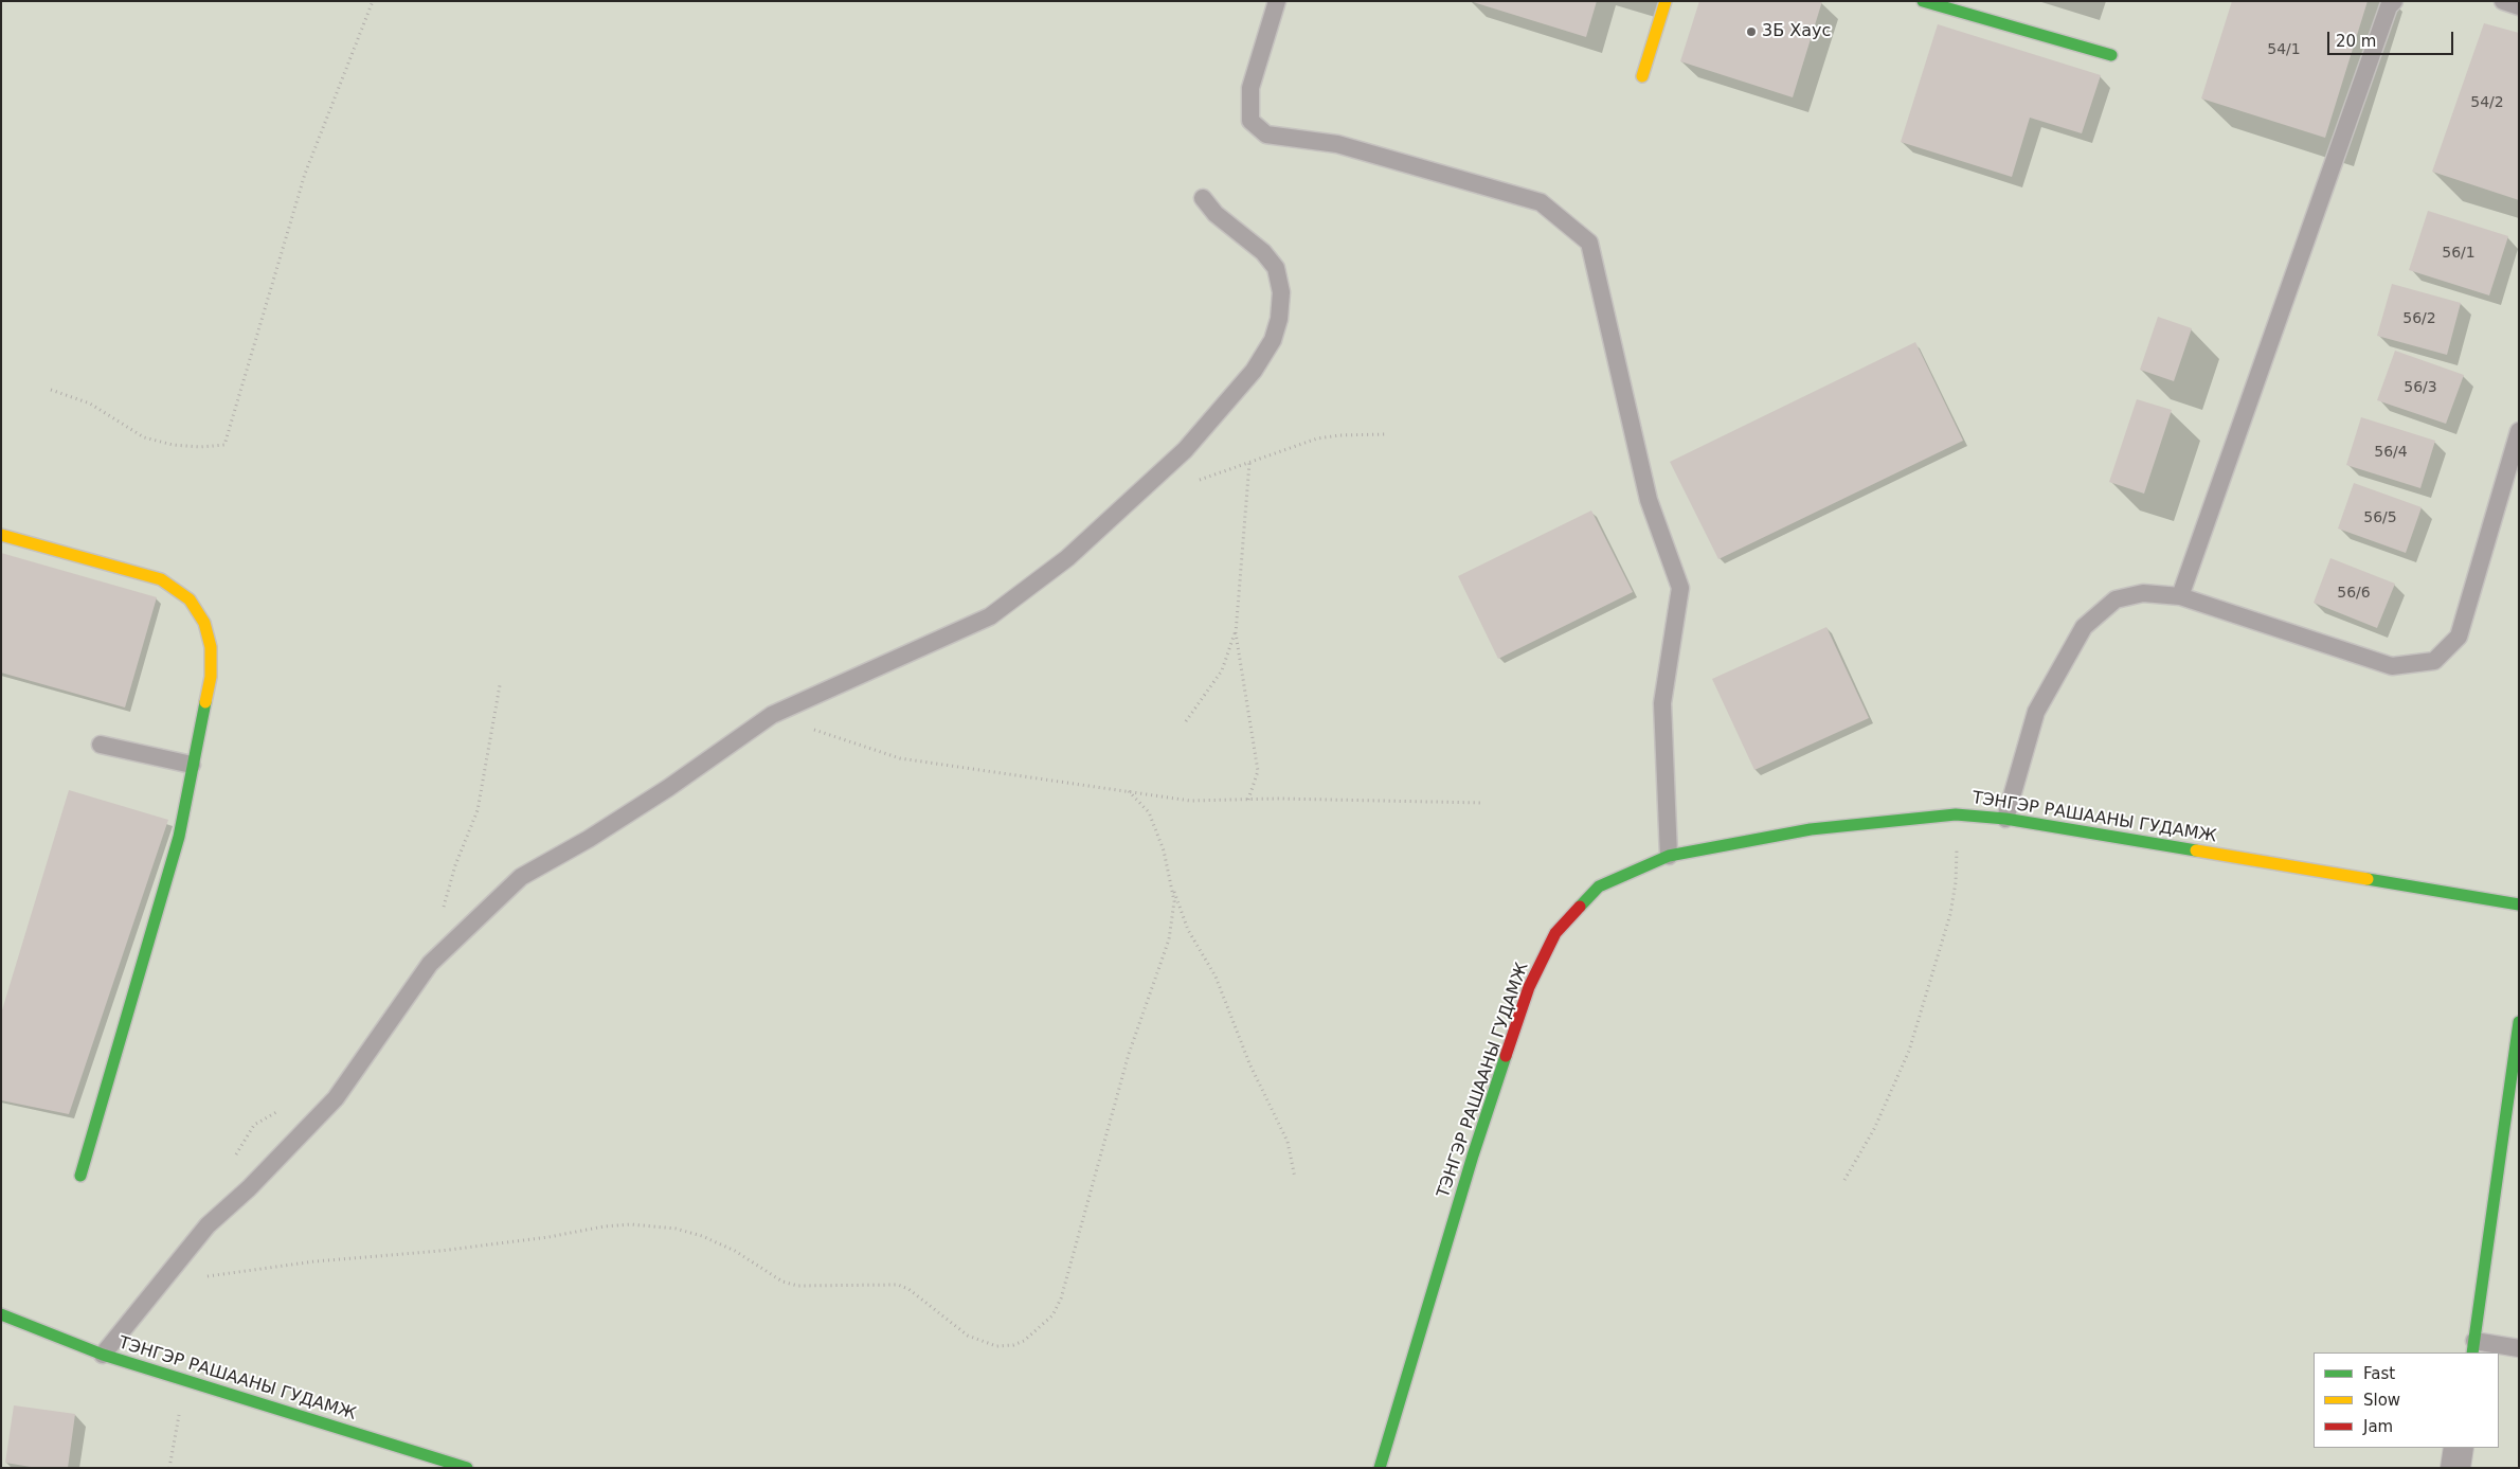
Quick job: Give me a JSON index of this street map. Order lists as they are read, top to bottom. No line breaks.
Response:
{"streets":{"street":["ТЭНГЭР РАШААНЫ ГУДАМЖ"]},"places":["3Б Хаус"],"house_numbers":["54/1","54/2","56/1","56/2","56/3","56/4","56/5","56/6"],"legend":["Fast","Slow","Jam"],"scale_bar":"20 m"}
